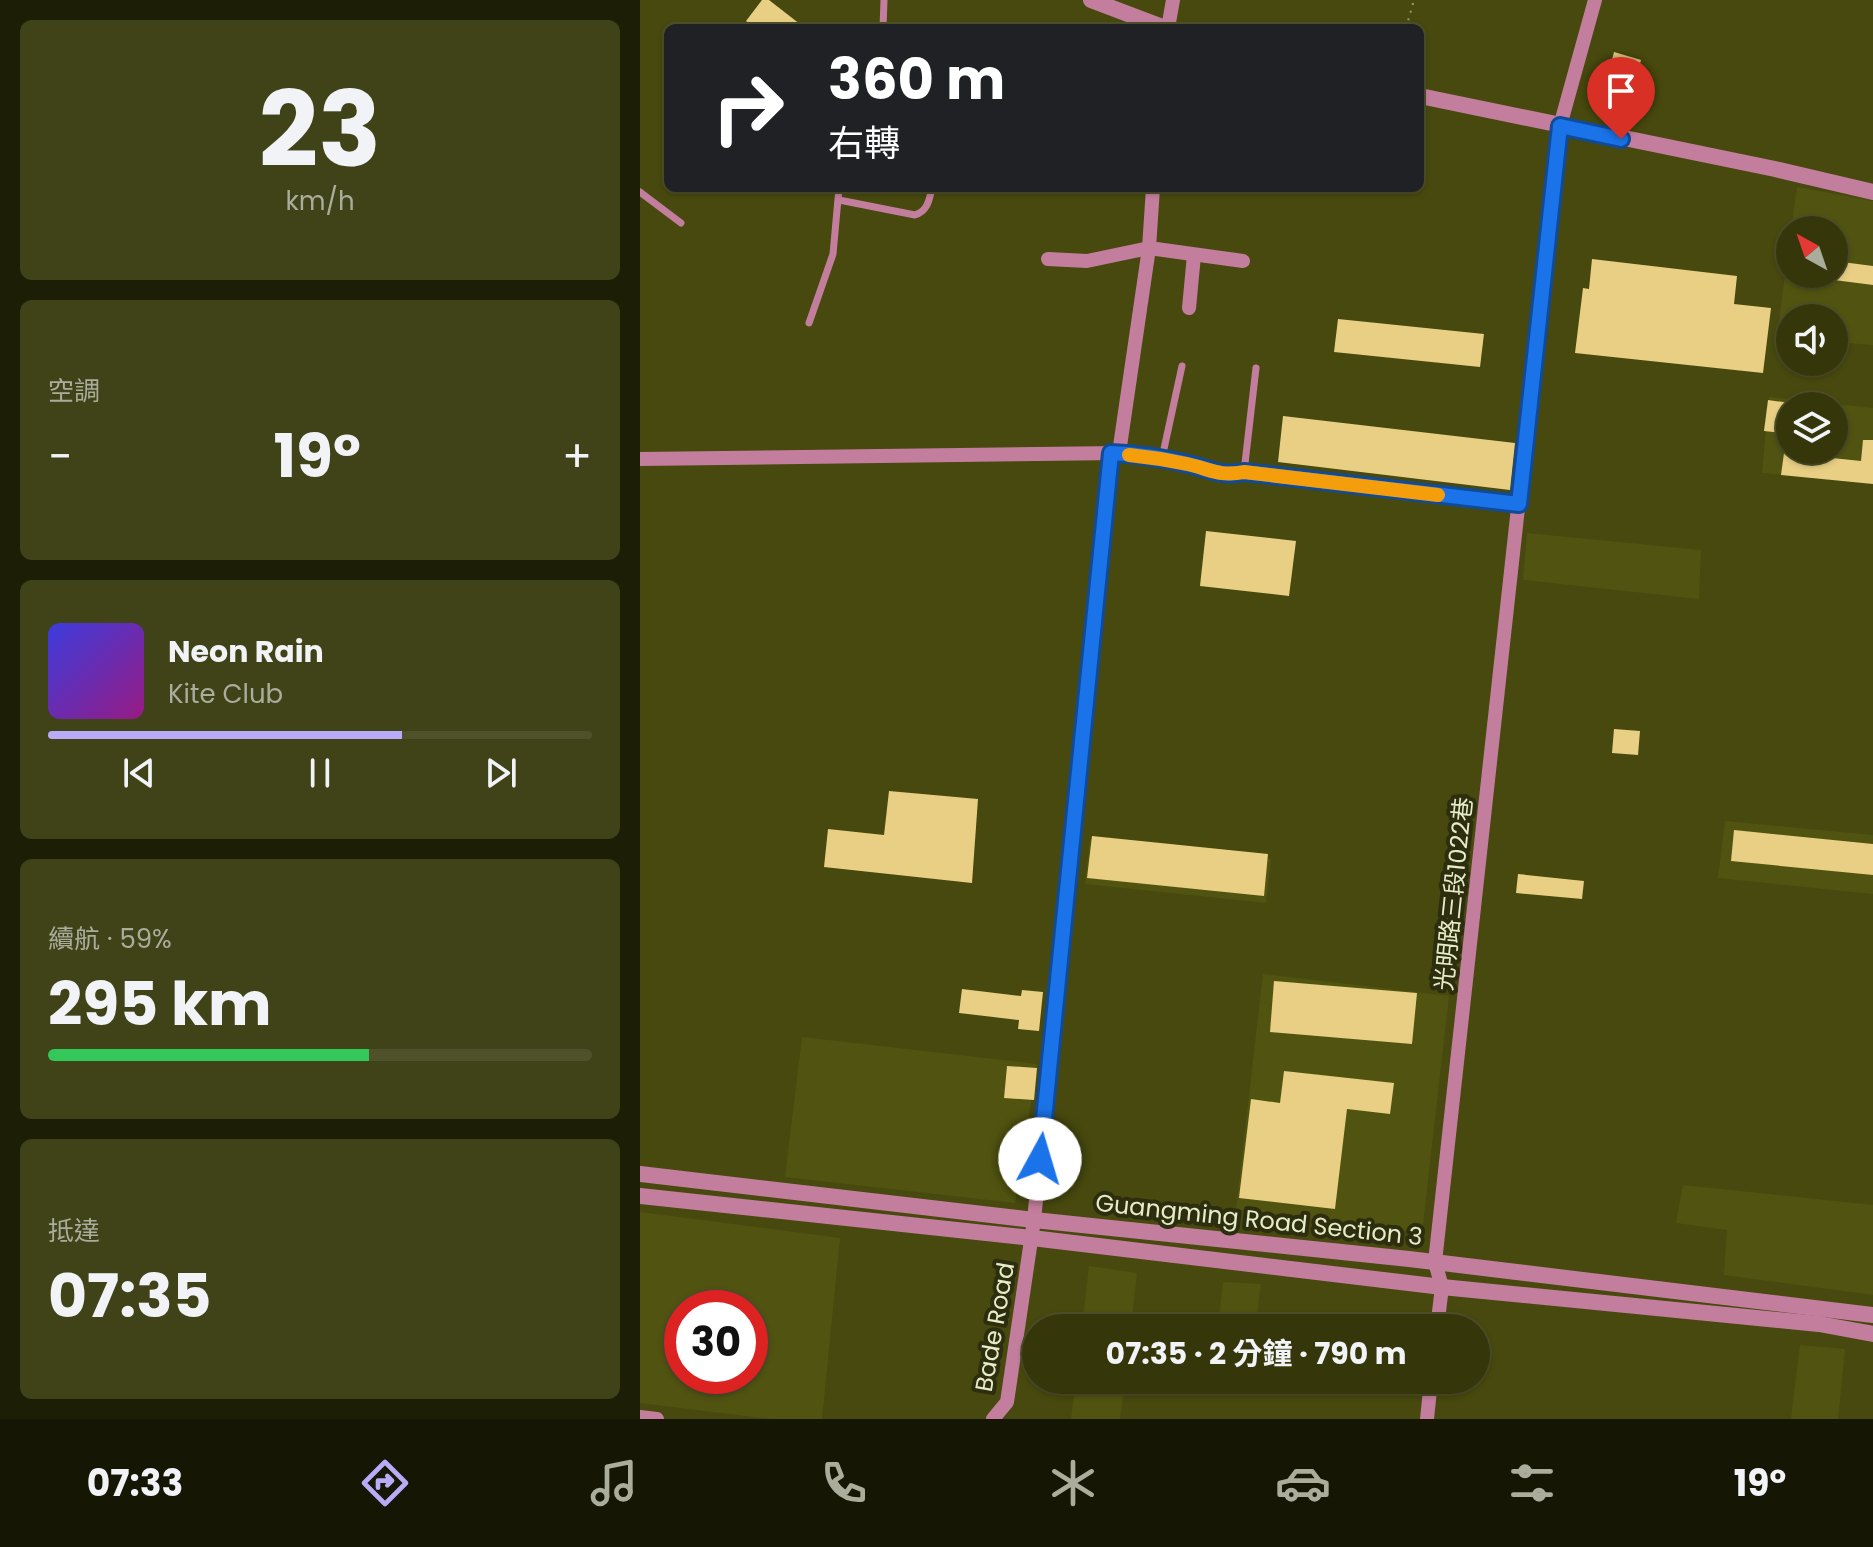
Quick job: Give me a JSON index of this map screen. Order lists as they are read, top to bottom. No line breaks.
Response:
{"streets":{"street":["光明路三段1022巷","Guangming Road Section 3","Bade Road"]},"crossings":[["光明路三段1022巷","Guangming Road Section 3"],["Guangming Road Section 3","Bade Road"]],"north":"top left","page":{"tile":[["23","km/h"],"空調",["續航 · 59%","295 km"],["抵達","07:35"]],"turn":["360 m","右轉"],"heat":["−","19°","+"],"song":["Neon Rain","Kite Club"],"limit":"30","trip":"07:35 · 2 分鐘 · 790 m","tabs":["07:33","19°"]}}
